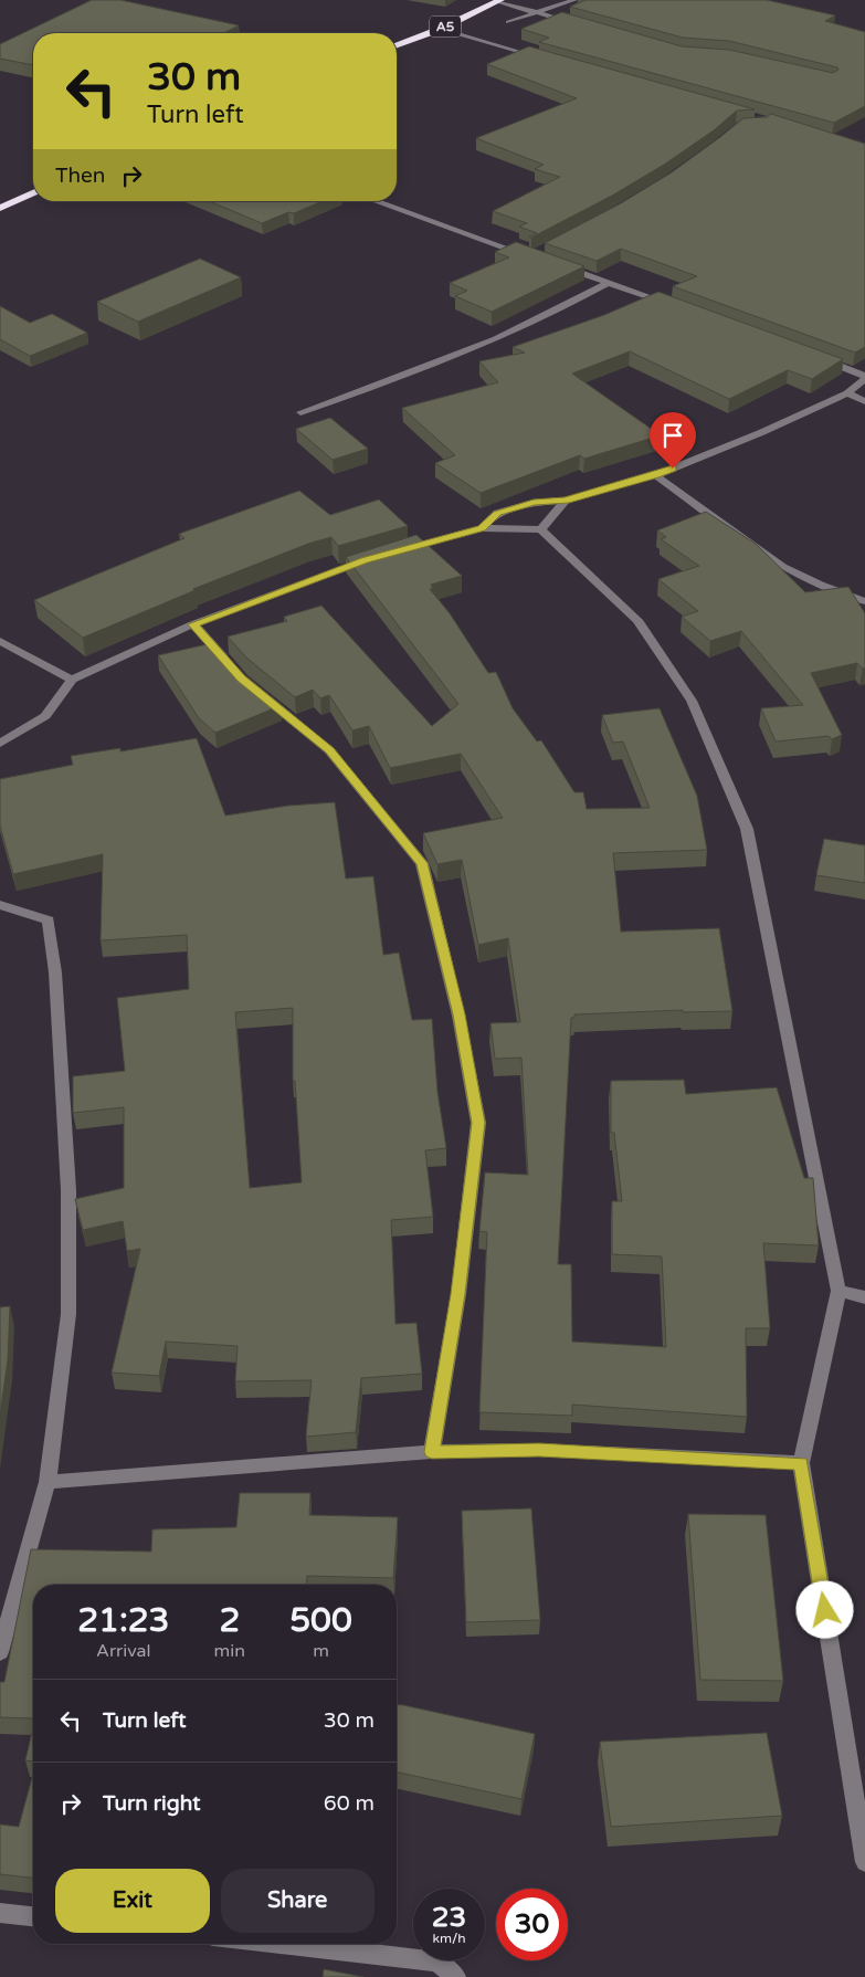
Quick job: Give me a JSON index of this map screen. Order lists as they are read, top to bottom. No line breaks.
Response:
{"streets":{"highway":["A5"]},"page":{"turn":["30 m","Turn left"],"then":"Then","eta":["21:23","Arrival","2","min","500","m"],"list":[{"name":"Turn left","value":"30 m"},{"name":"Turn right","value":"60 m"}],"buttons":["Exit","Share"],"speed":"23 km/h","limit":"30"}}
